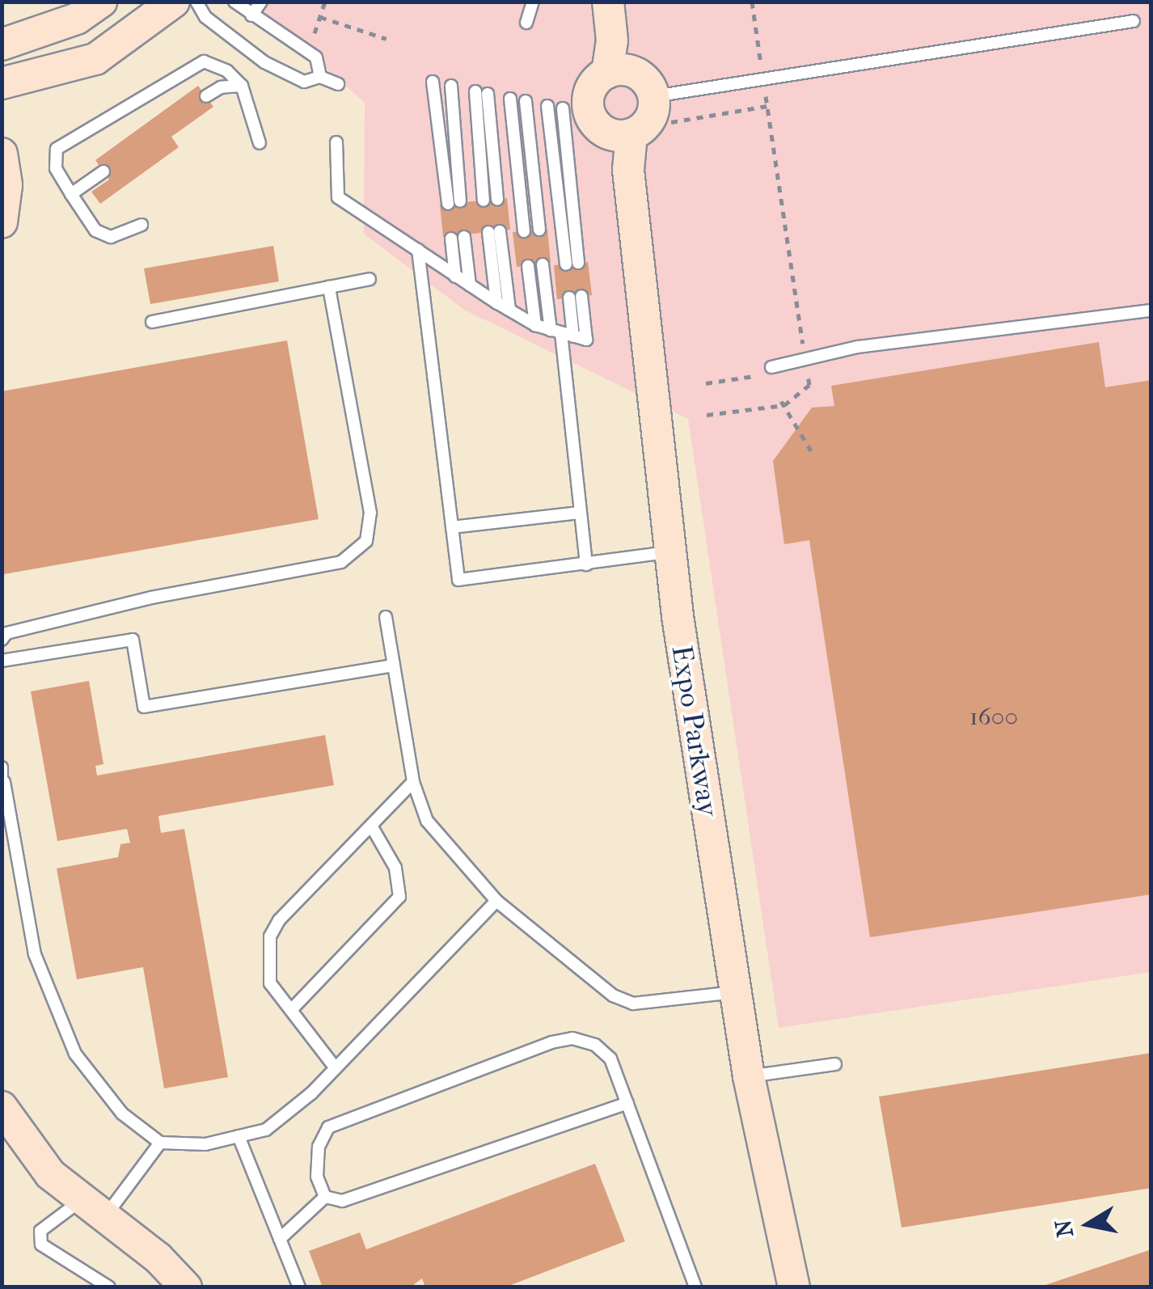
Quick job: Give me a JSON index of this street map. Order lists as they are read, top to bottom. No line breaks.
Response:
{"streets":{"street":["Expo Parkway"]},"house_numbers":["1600"],"north":"left"}
